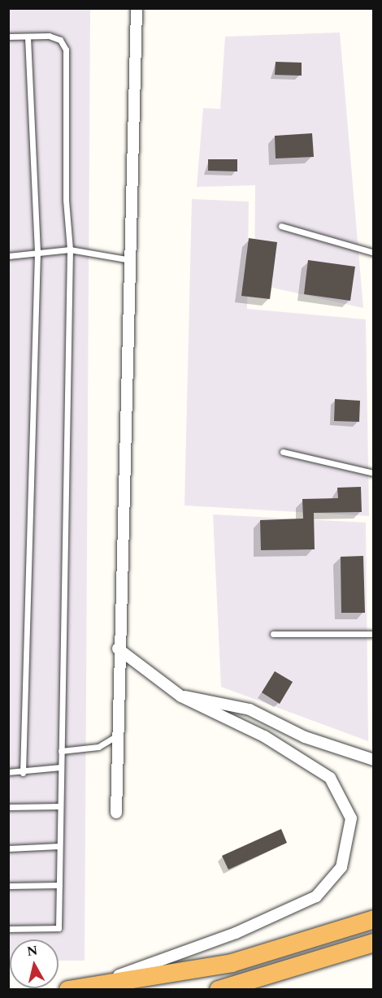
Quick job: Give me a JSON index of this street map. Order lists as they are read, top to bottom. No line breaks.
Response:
{"north":"top"}
